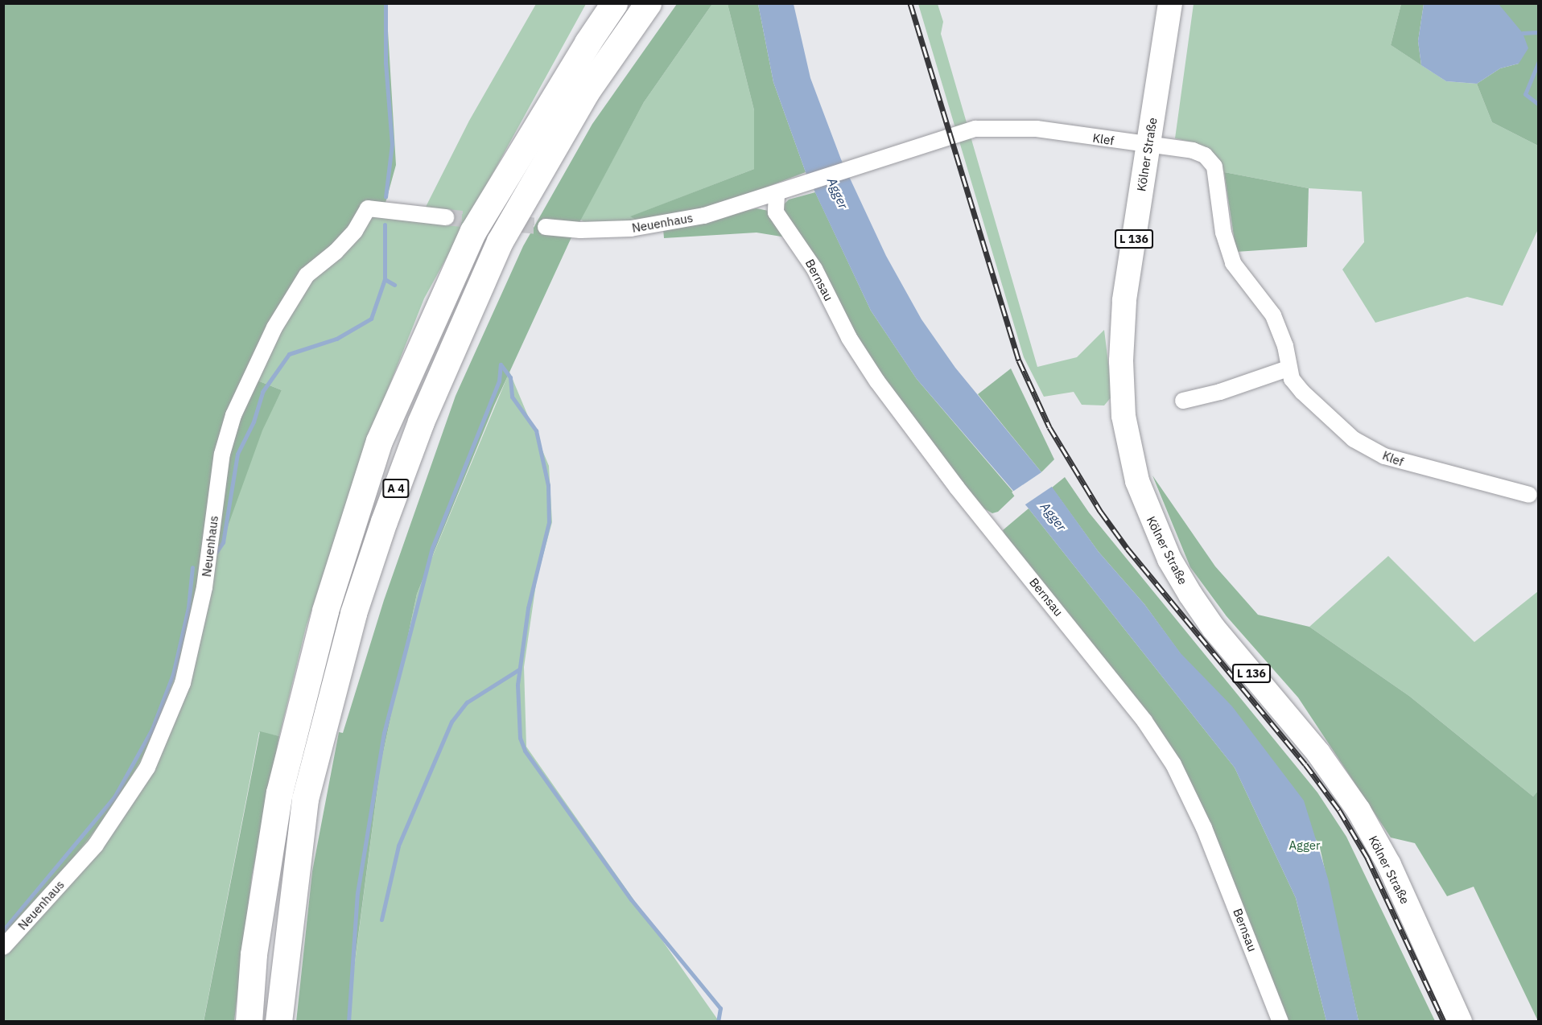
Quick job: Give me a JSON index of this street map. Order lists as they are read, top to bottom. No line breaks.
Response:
{"streets":{"highway":["A 4"],"main road":["Kölner Straße","L 136"],"street":["Klef","Neuenhaus","Bernsau"]},"crossings":[["Klef","Kölner Straße"],["Klef","Neuenhaus"],["Klef","Bernsau"],["Neuenhaus","Bernsau"]],"water":["Agger"],"parks":["Agger"]}
